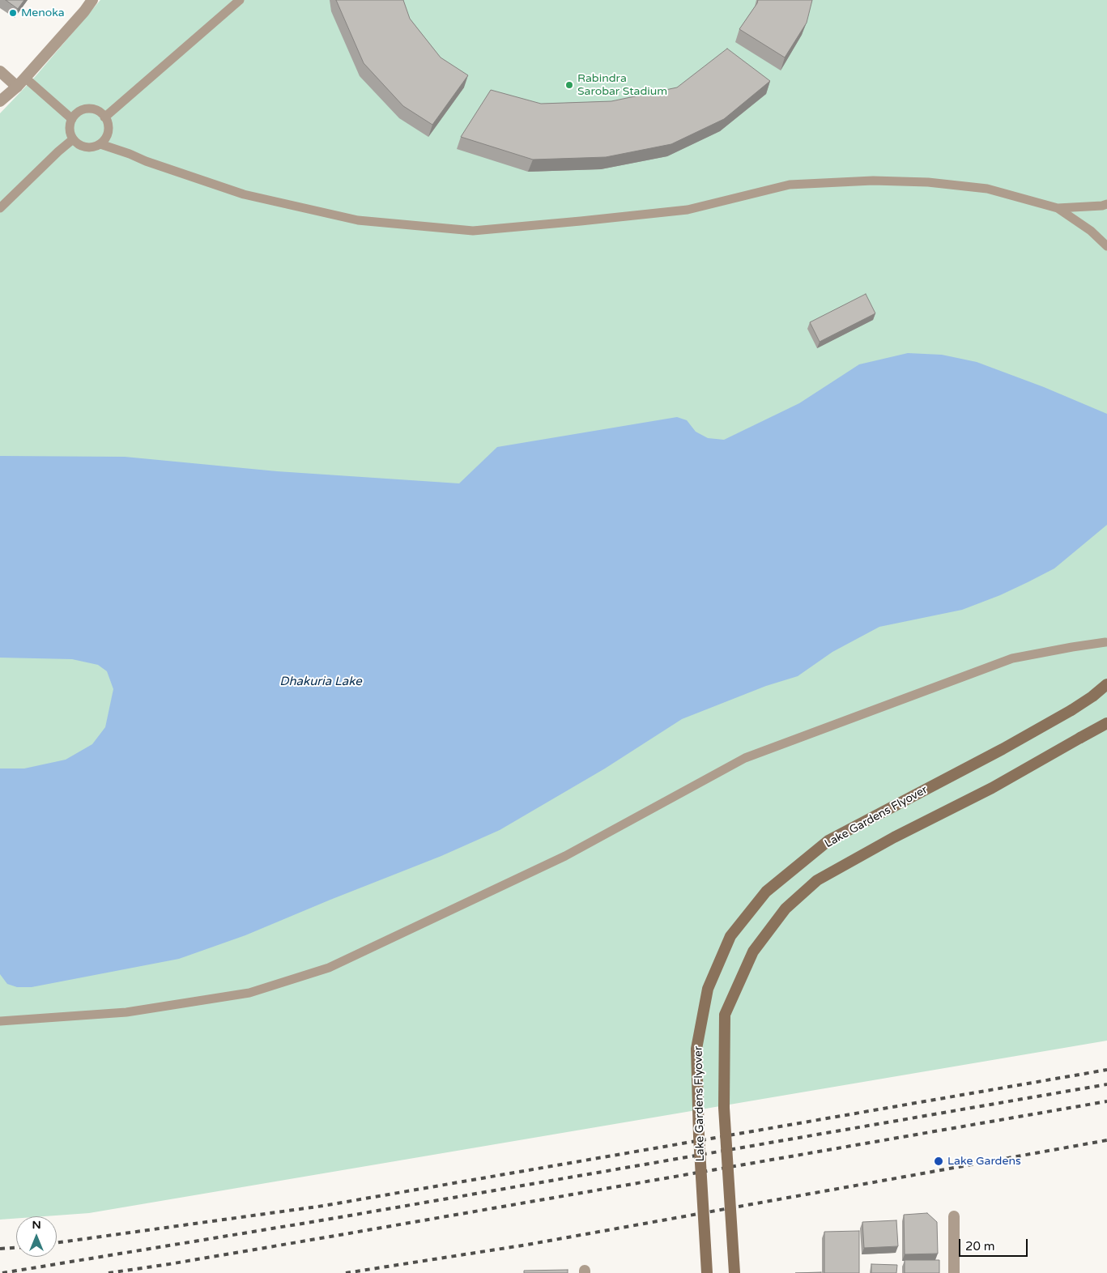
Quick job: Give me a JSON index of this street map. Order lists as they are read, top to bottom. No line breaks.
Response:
{"streets":{"main road":["Lake Gardens Flyover"]},"water":["Dhakuria Lake"],"places":["Menoka","Rabindra Sarobar Stadium","Lake Gardens"],"scale_bar":"20 m","north":"top"}
